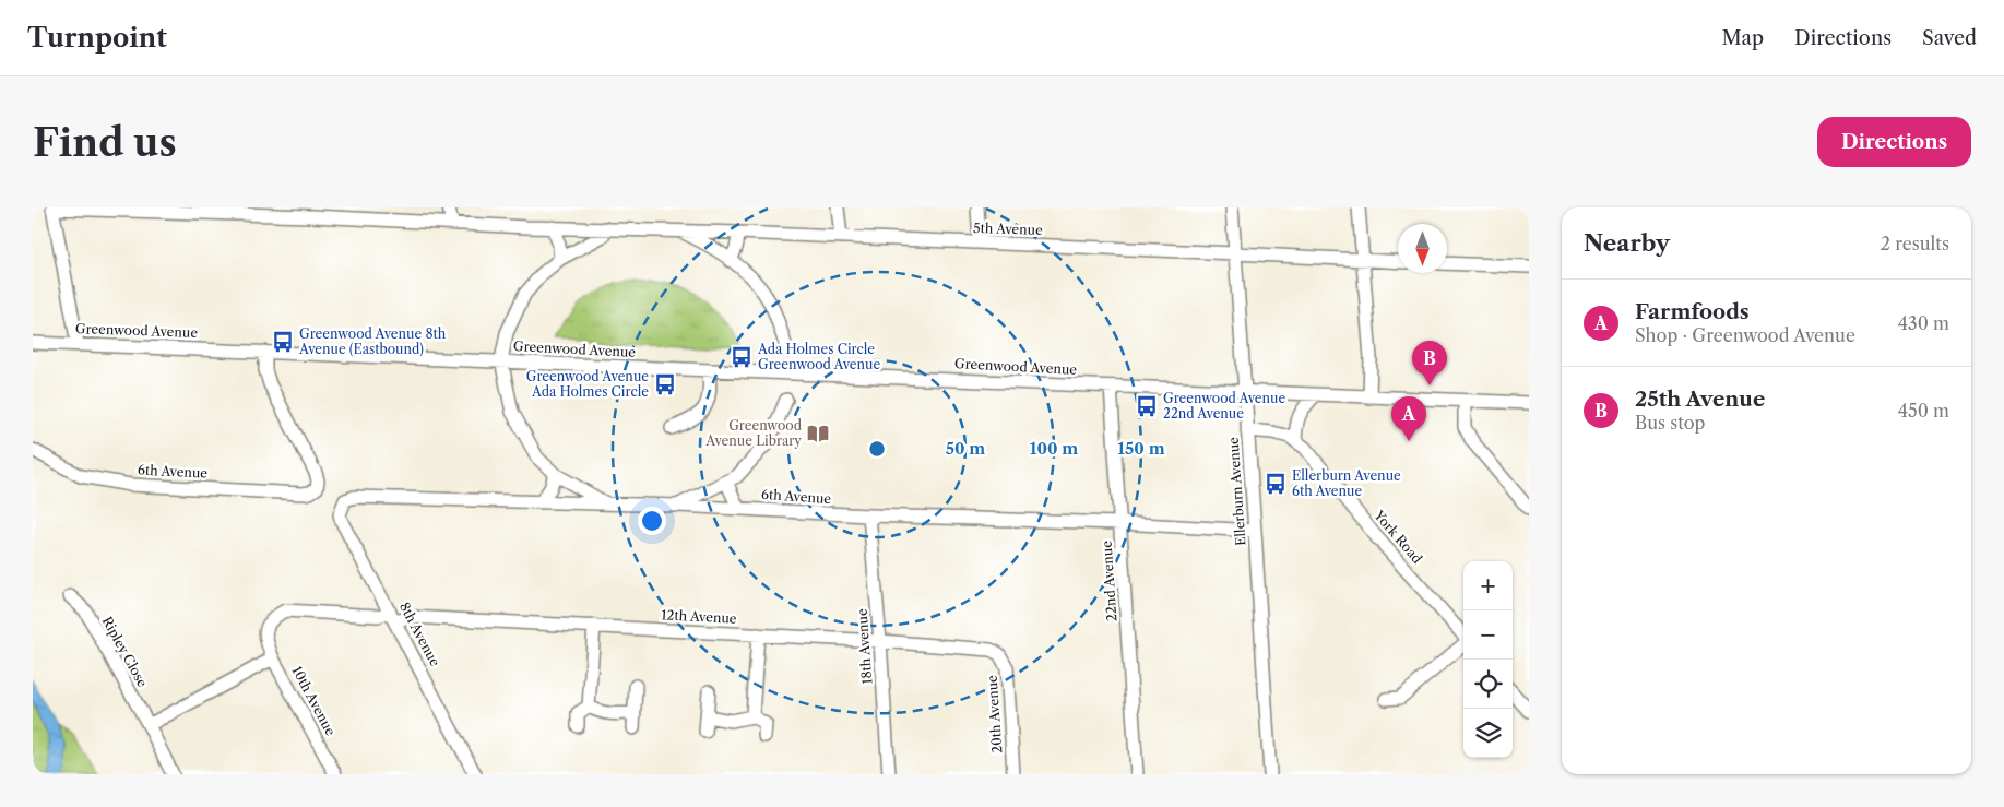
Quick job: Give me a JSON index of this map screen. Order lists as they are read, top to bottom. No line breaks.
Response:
{"streets":{"street":["5th Avenue","Greenwood Avenue","6th Avenue","Ellerburn Avenue","York Road","22nd Avenue","12th Avenue","8th Avenue","18th Avenue","Ripley Close","10th Avenue","20th Avenue"]},"crossings":[["5th Avenue","Greenwood Avenue"],["5th Avenue","Ellerburn Avenue"],["Greenwood Avenue","6th Avenue"],["Greenwood Avenue","Ellerburn Avenue"],["Greenwood Avenue","22nd Avenue"],["6th Avenue","Ellerburn Avenue"],["6th Avenue","22nd Avenue"],["6th Avenue","8th Avenue"],["6th Avenue","18th Avenue"],["Ellerburn Avenue","York Road"],["12th Avenue","8th Avenue"],["12th Avenue","18th Avenue"],["12th Avenue","10th Avenue"],["12th Avenue","20th Avenue"]],"places":{"bus stop":["Greenwood Avenue 8th Avenue (Eastbound)","Ada Holmes Circle Greenwood Avenue","Greenwood Avenue Ada Holmes Circle","Greenwood Avenue 22nd Avenue","Ellerburn Avenue 6th Avenue"],"library":["Greenwood Avenue Library"]},"north":"bottom","page":{"header":"Turnpoint","nav":["Map","Directions","Saved"],"buttons":"Directions","title":"Find us","heading":["Nearby","2 results"],"list":[{"mark":"A","name":"Farmfoods","note":"Shop · Greenwood Avenue","value":"430 m"},{"mark":"B","name":"25th Avenue","note":"Bus stop","value":"450 m"}],"pins":["B","A"],"map_buttons":["+","−"]},"rings":["50 m","100 m","150 m"]}
